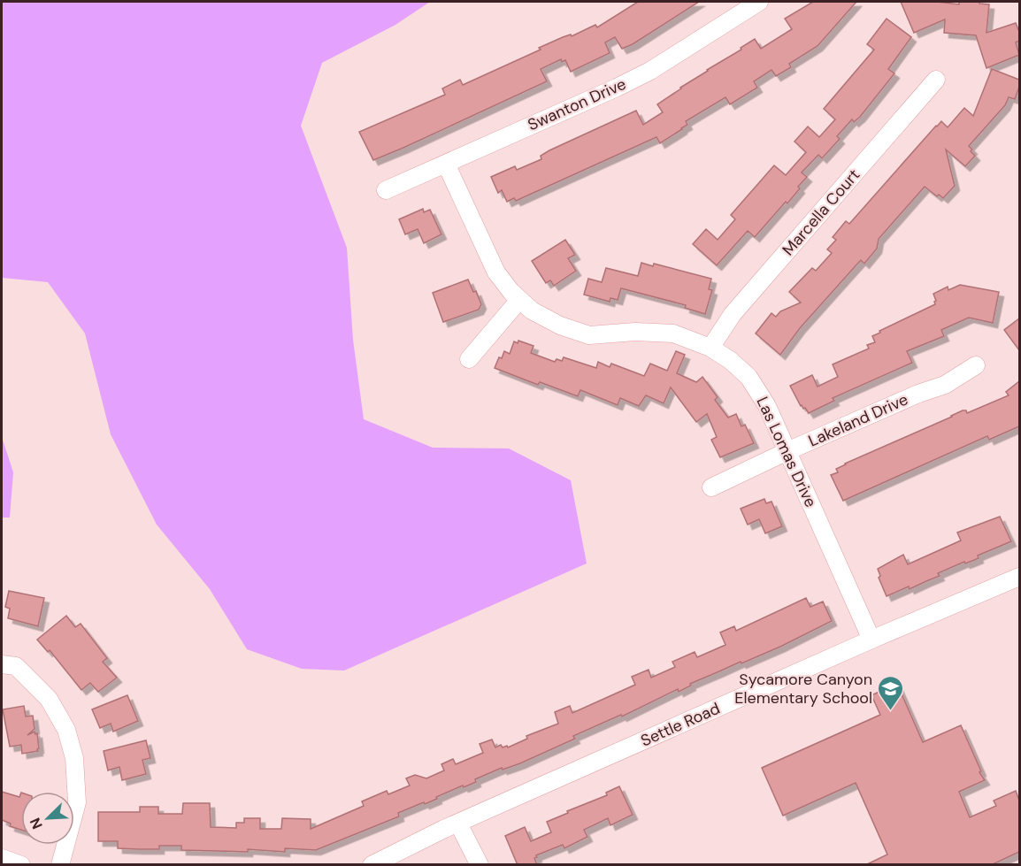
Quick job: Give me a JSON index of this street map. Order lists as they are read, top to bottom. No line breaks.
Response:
{"streets":{"street":["Swanton Drive","Marcella Court","Lakeland Drive","Las Lomas Drive","Settle Road"]},"crossings":[["Swanton Drive","Las Lomas Drive"],["Marcella Court","Las Lomas Drive"],["Lakeland Drive","Las Lomas Drive"],["Las Lomas Drive","Settle Road"]],"places":{"school or university":["Sycamore Canyon Elementary School"]},"north":"bottom left"}
